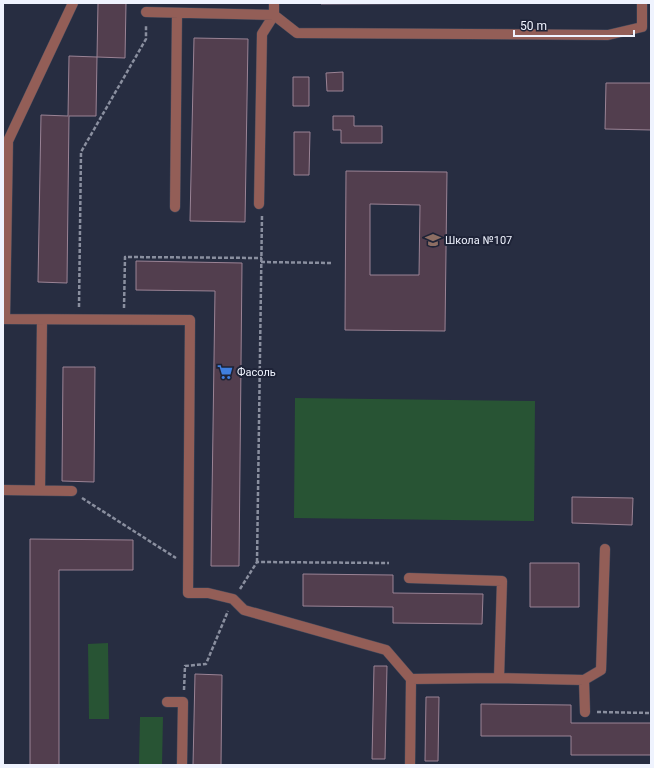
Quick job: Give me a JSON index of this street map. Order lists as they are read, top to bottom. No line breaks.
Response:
{"places":{"school or university":["Школа №107"],"supermarket":["Фасоль"]},"scale_bar":"50 m"}
